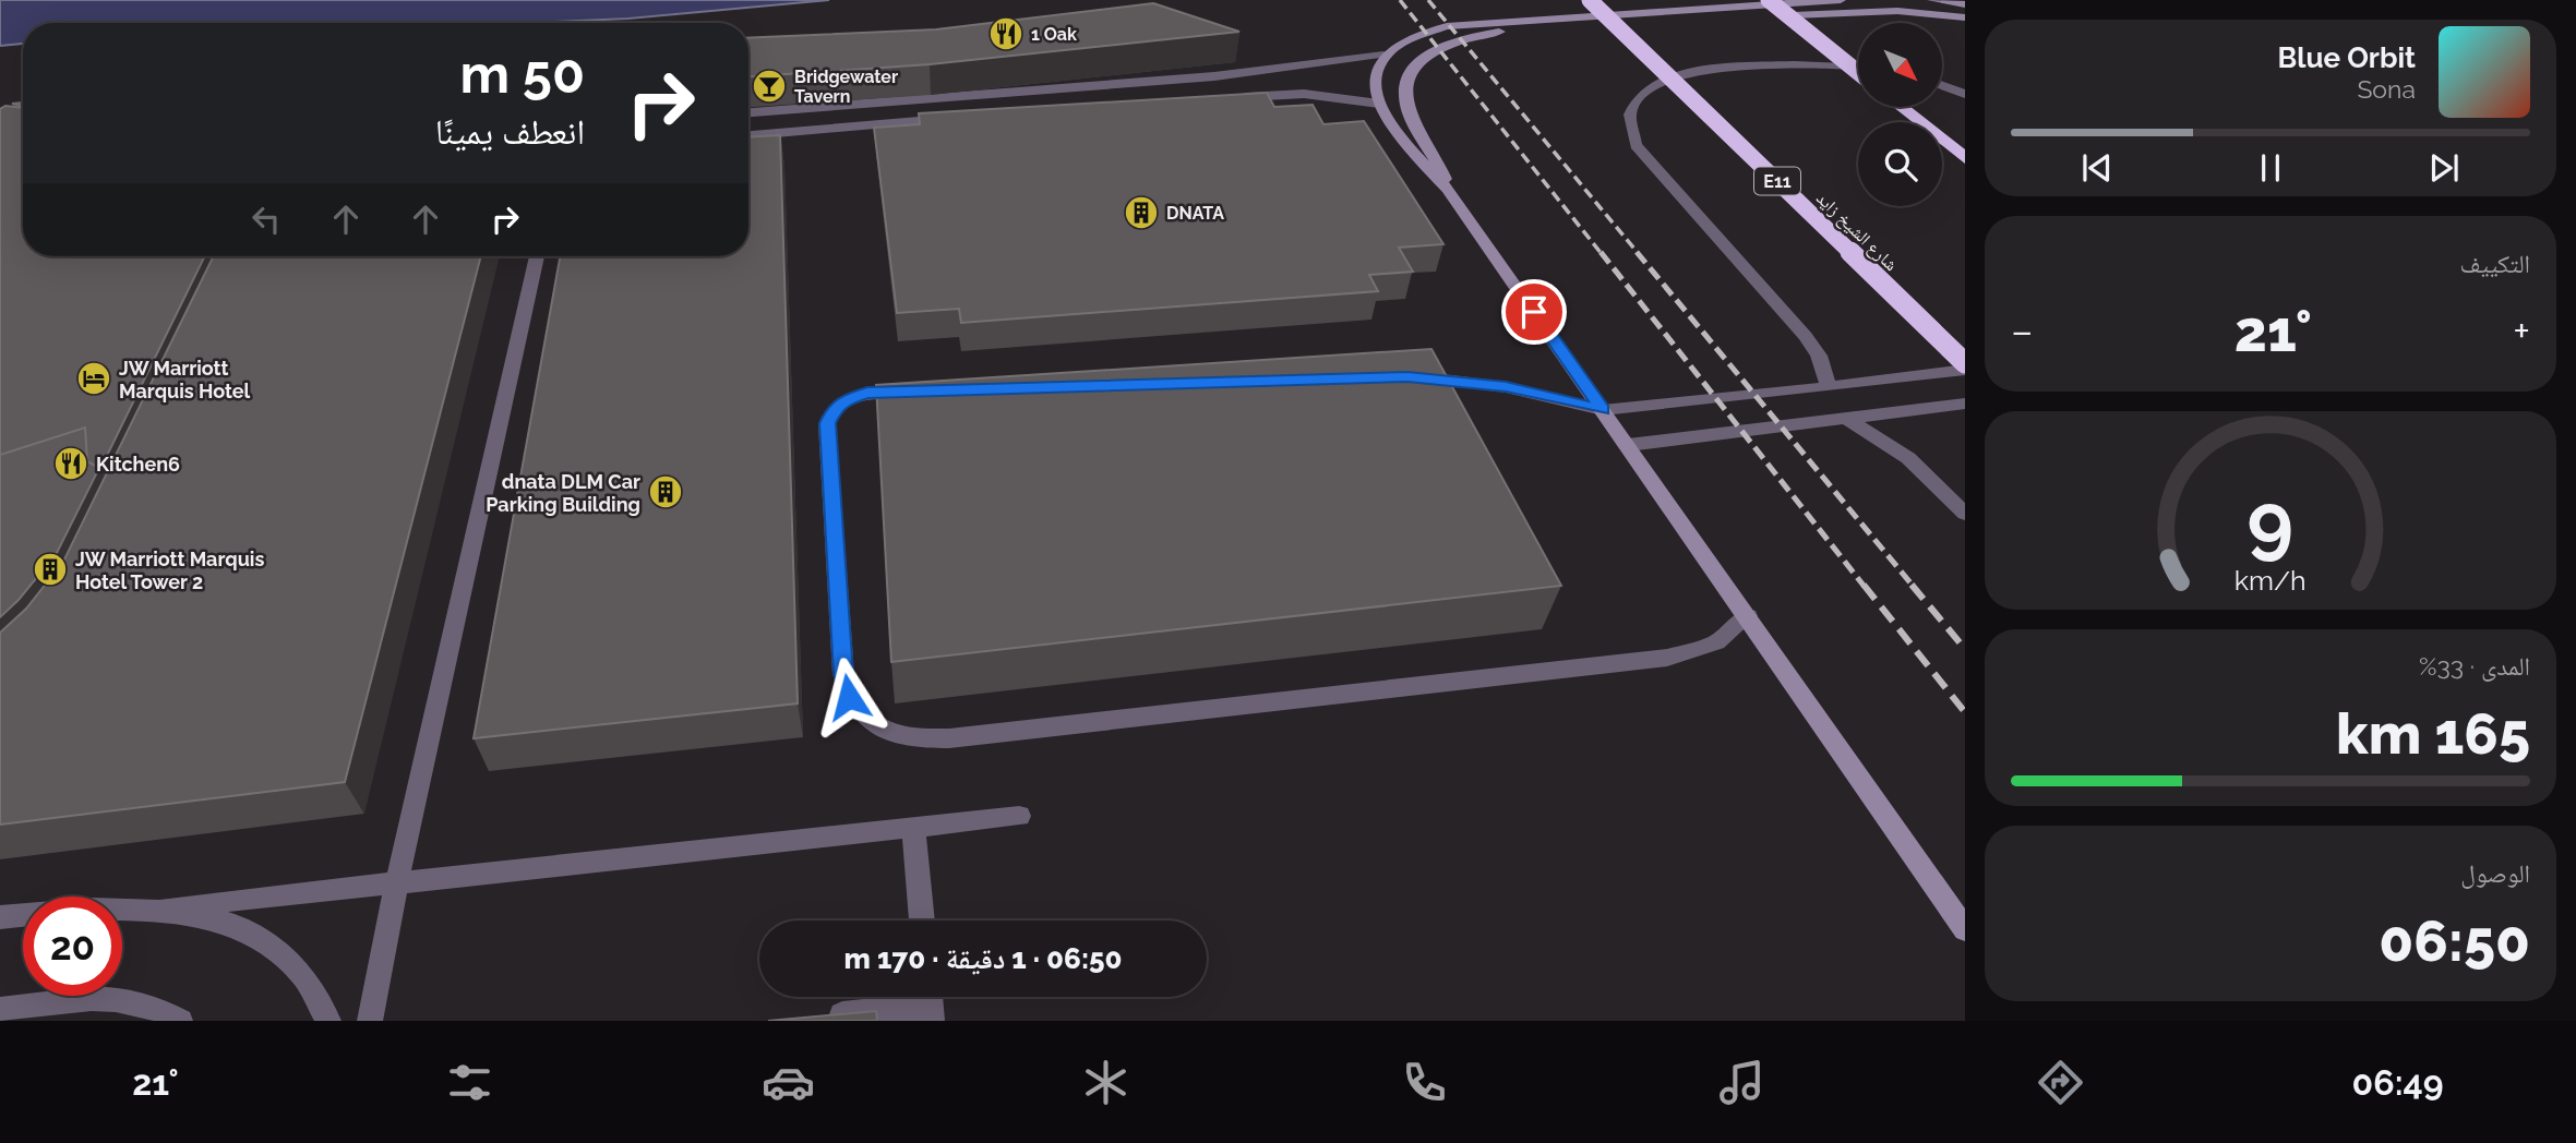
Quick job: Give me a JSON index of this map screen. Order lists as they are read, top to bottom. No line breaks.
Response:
{"streets":{"highway":["E11","شارع الشيخ زايد"]},"places":{"restaurant":["1 Oak","Kitchen6"],"bar":["Bridgewater Tavern"],"building":["DNATA","dnata DLM Car Parking Building","JW Marriott Marquis Hotel Tower 2"],"hotel":["JW Marriott Marquis Hotel"]},"north":"bottom right","page":{"turn":["50 m","انعطف يمينًا"],"song":["Blue Orbit","Sona"],"tile":["التكييف",["المدى · 33%","165 km"],["الوصول","06:50"]],"heat":["−","21°","+"],"limit":"20","trip":"06:50 · 1 دقيقة · 170 m","tabs":["06:49","21°"],"gauge":["9","km/h"]}}
